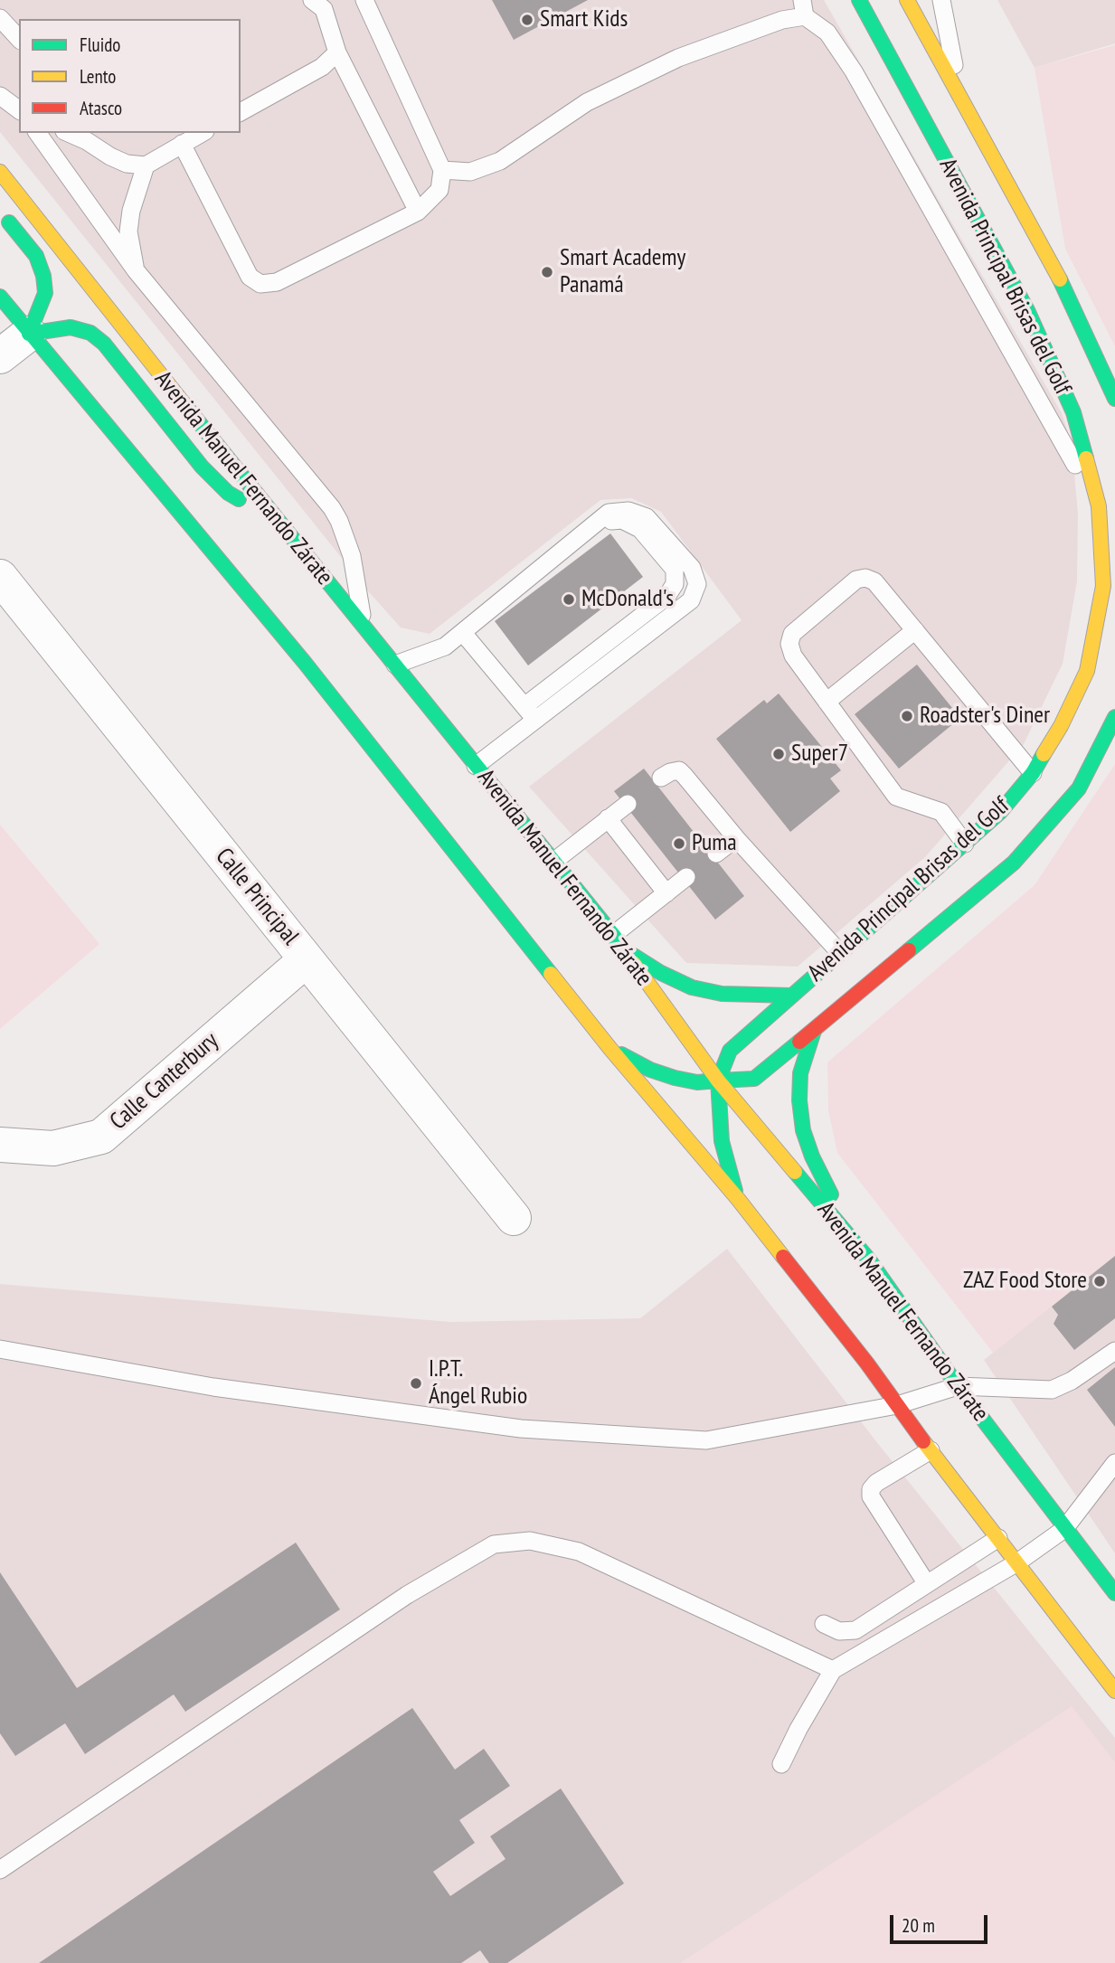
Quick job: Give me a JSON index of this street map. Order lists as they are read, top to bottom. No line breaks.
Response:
{"streets":{"main road":["Avenida Principal Brisas del Golf","Avenida Manuel Fernando Zárate"],"street":["Calle Principal","Calle Canterbury"]},"crossings":[["Avenida Principal Brisas del Golf","Avenida Manuel Fernando Zárate"],["Calle Principal","Calle Canterbury"]],"places":["Smart Kids","Smart Academy Panamá","McDonald's","Roadster's Diner","Super7","Puma","ZAZ Food Store","I.P.T. Ángel Rubio"],"legend":["Fluido","Lento","Atasco"],"scale_bar":"20 m"}
